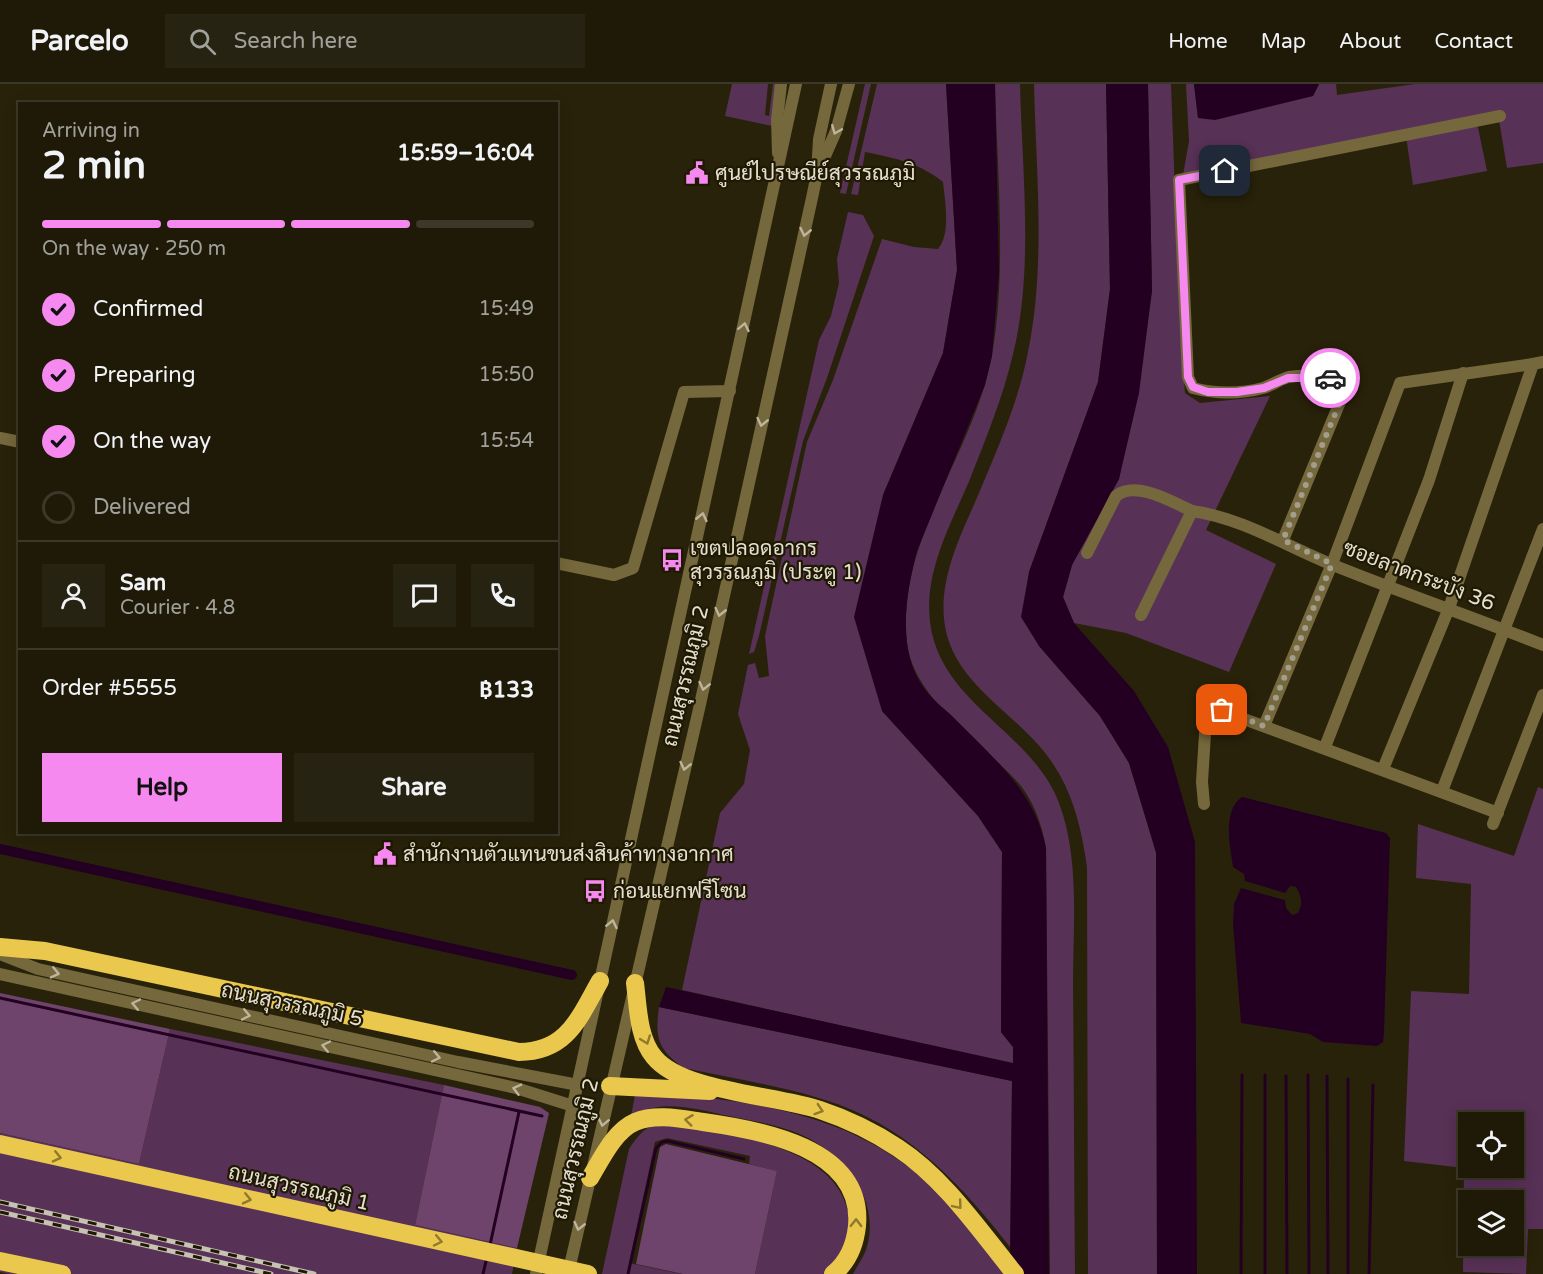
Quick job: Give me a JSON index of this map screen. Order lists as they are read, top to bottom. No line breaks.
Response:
{"streets":{"highway":["ถนนสุวรรณภูมิ 1"],"street":["ซอยลาดกระบัง 36","ถนนสุวรรณภูมิ 2","ถนนสุวรรณภูมิ 5"]},"crossings":[["ถนนสุวรรณภูมิ 2","ถนนสุวรรณภูมิ 5"]],"one_way":["ถนนสุวรรณภูมิ 1"],"places":{"public building":["ศูนย์ไปรษณีย์สุวรรณภูมิ","สำนักงานตัวแทนขนส่งสินค้าทางอากาศ"],"bus stop":["เขตปลอดอากร สุวรรณภูมิ (ประตู 1)","ก่อนแยกฟรีโซน"]},"page":{"header":"Parcelo","search":"Search here","nav":["Home","Map","About","Contact"],"heading":["2 min","Arriving in","15:59–16:04"],"panel":["Sam","Courier · 4.8","Order #5555","฿133"],"bar":"On the way · 250 m","list":[["Confirmed","15:49"],["Preparing","15:50"],["On the way","15:54"],"Delivered"],"buttons":["Help","Share"]}}
